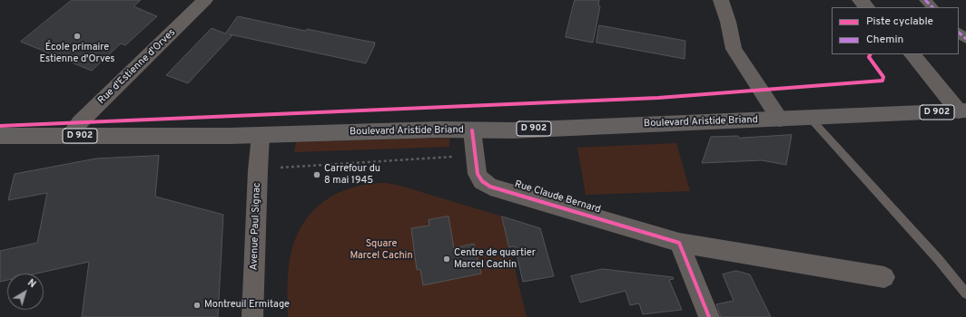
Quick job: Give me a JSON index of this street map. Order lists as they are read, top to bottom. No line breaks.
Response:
{"streets":{"main road":["D 902","Boulevard Aristide Briand"],"street":["Rue d'Estienne d'Orves","Rue Claude Bernard","Avenue Paul Signac"]},"crossings":[["Rue d'Estienne d'Orves","Boulevard Aristide Briand"],["Boulevard Aristide Briand","Rue Claude Bernard"],["Boulevard Aristide Briand","Avenue Paul Signac"]],"parks":["Square Marcel Cachin"],"places":["École primaire Estienne d'Orves","Carrefour du 8 mai 1945","Centre de quartier Marcel Cachin","Montreuil Ermitage"],"legend":["Piste cyclable","Chemin"],"north":"top right"}
